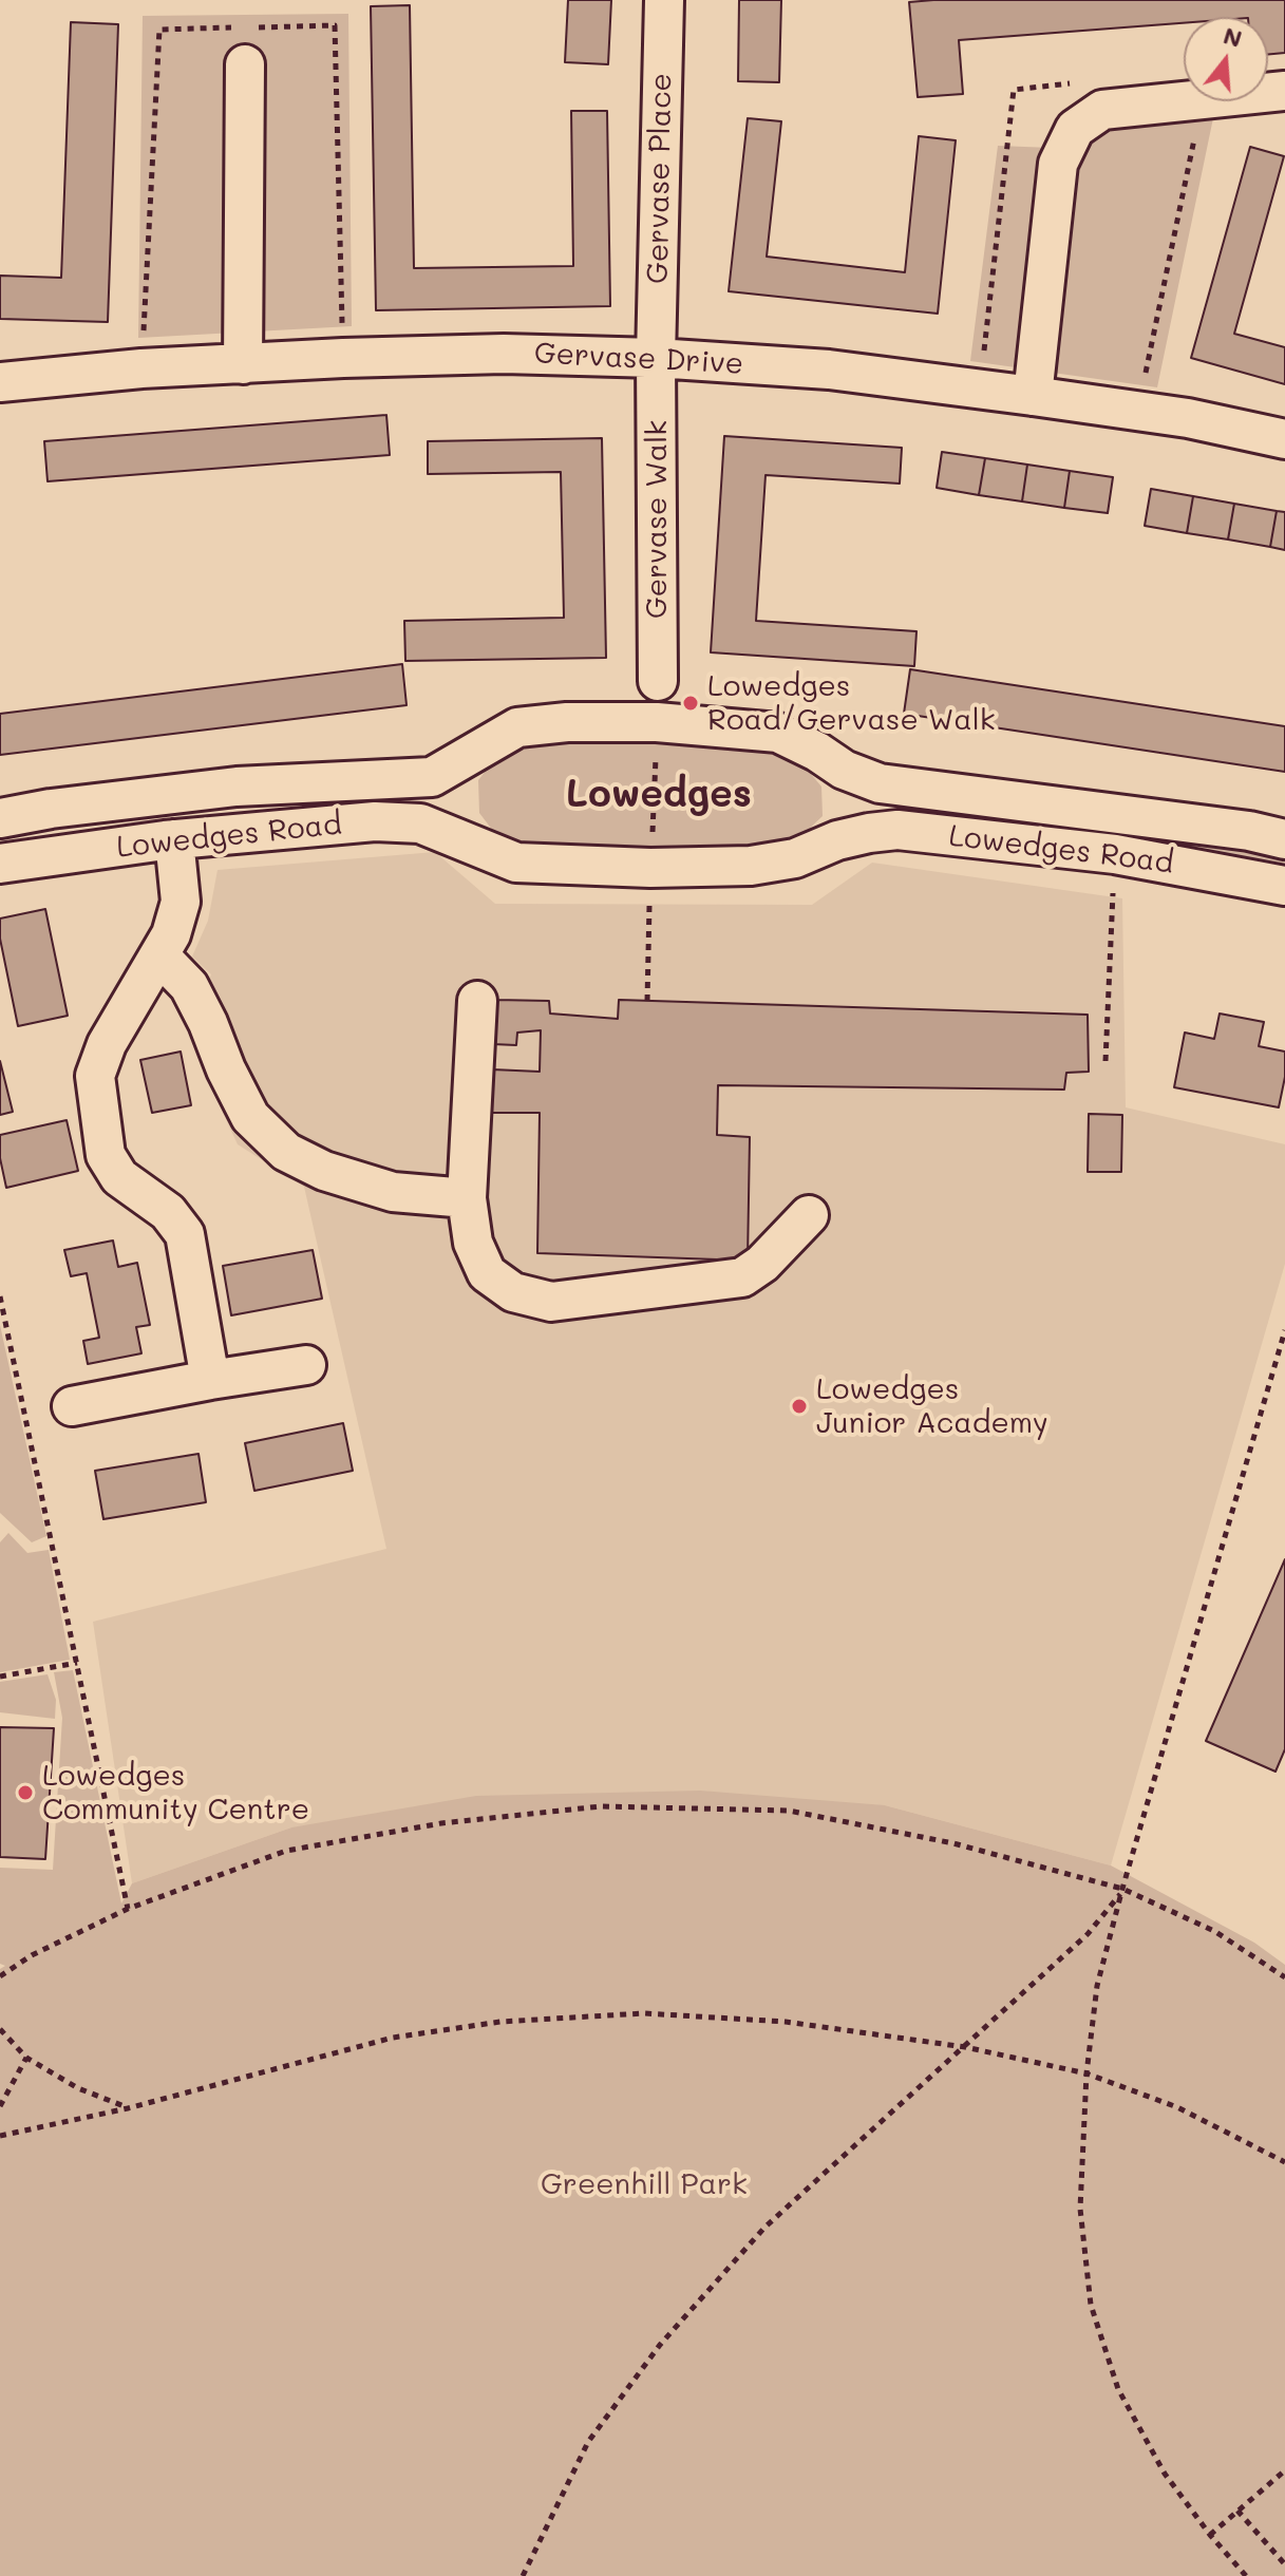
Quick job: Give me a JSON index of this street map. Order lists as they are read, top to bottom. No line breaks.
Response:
{"streets":{"street":["Gervase Place","Gervase Drive","Gervase Walk","Lowedges Road"]},"crossings":[["Gervase Place","Gervase Drive"],["Gervase Place","Gervase Walk"],["Gervase Drive","Gervase Walk"]],"districts":["Lowedges"],"parks":["Greenhill Park"],"places":["Lowedges Road/Gervase Walk","Lowedges Junior Academy","Lowedges Community Centre"],"north":"top"}
